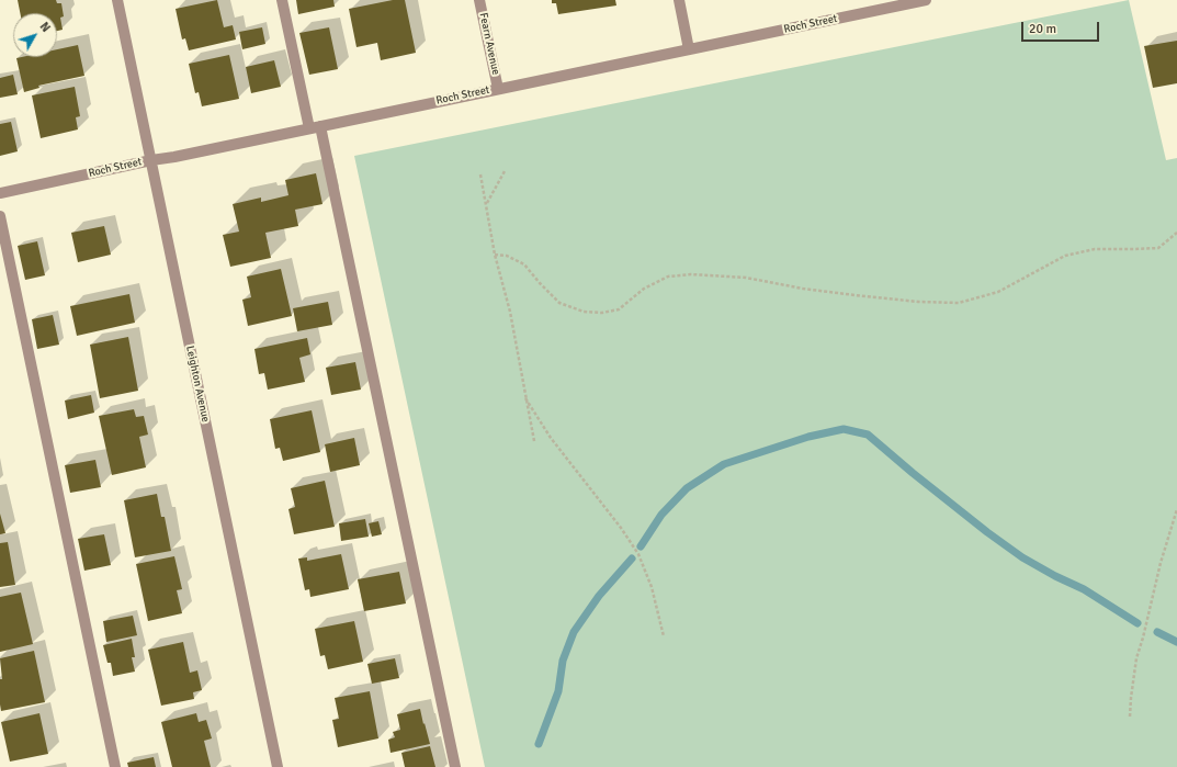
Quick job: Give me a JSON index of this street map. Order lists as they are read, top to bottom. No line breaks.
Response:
{"streets":{"street":["Roch Street","Fearn Avenue","Leighton Avenue"]},"crossings":[["Roch Street","Fearn Avenue"],["Roch Street","Leighton Avenue"]],"scale_bar":"20 m","north":"top right"}
